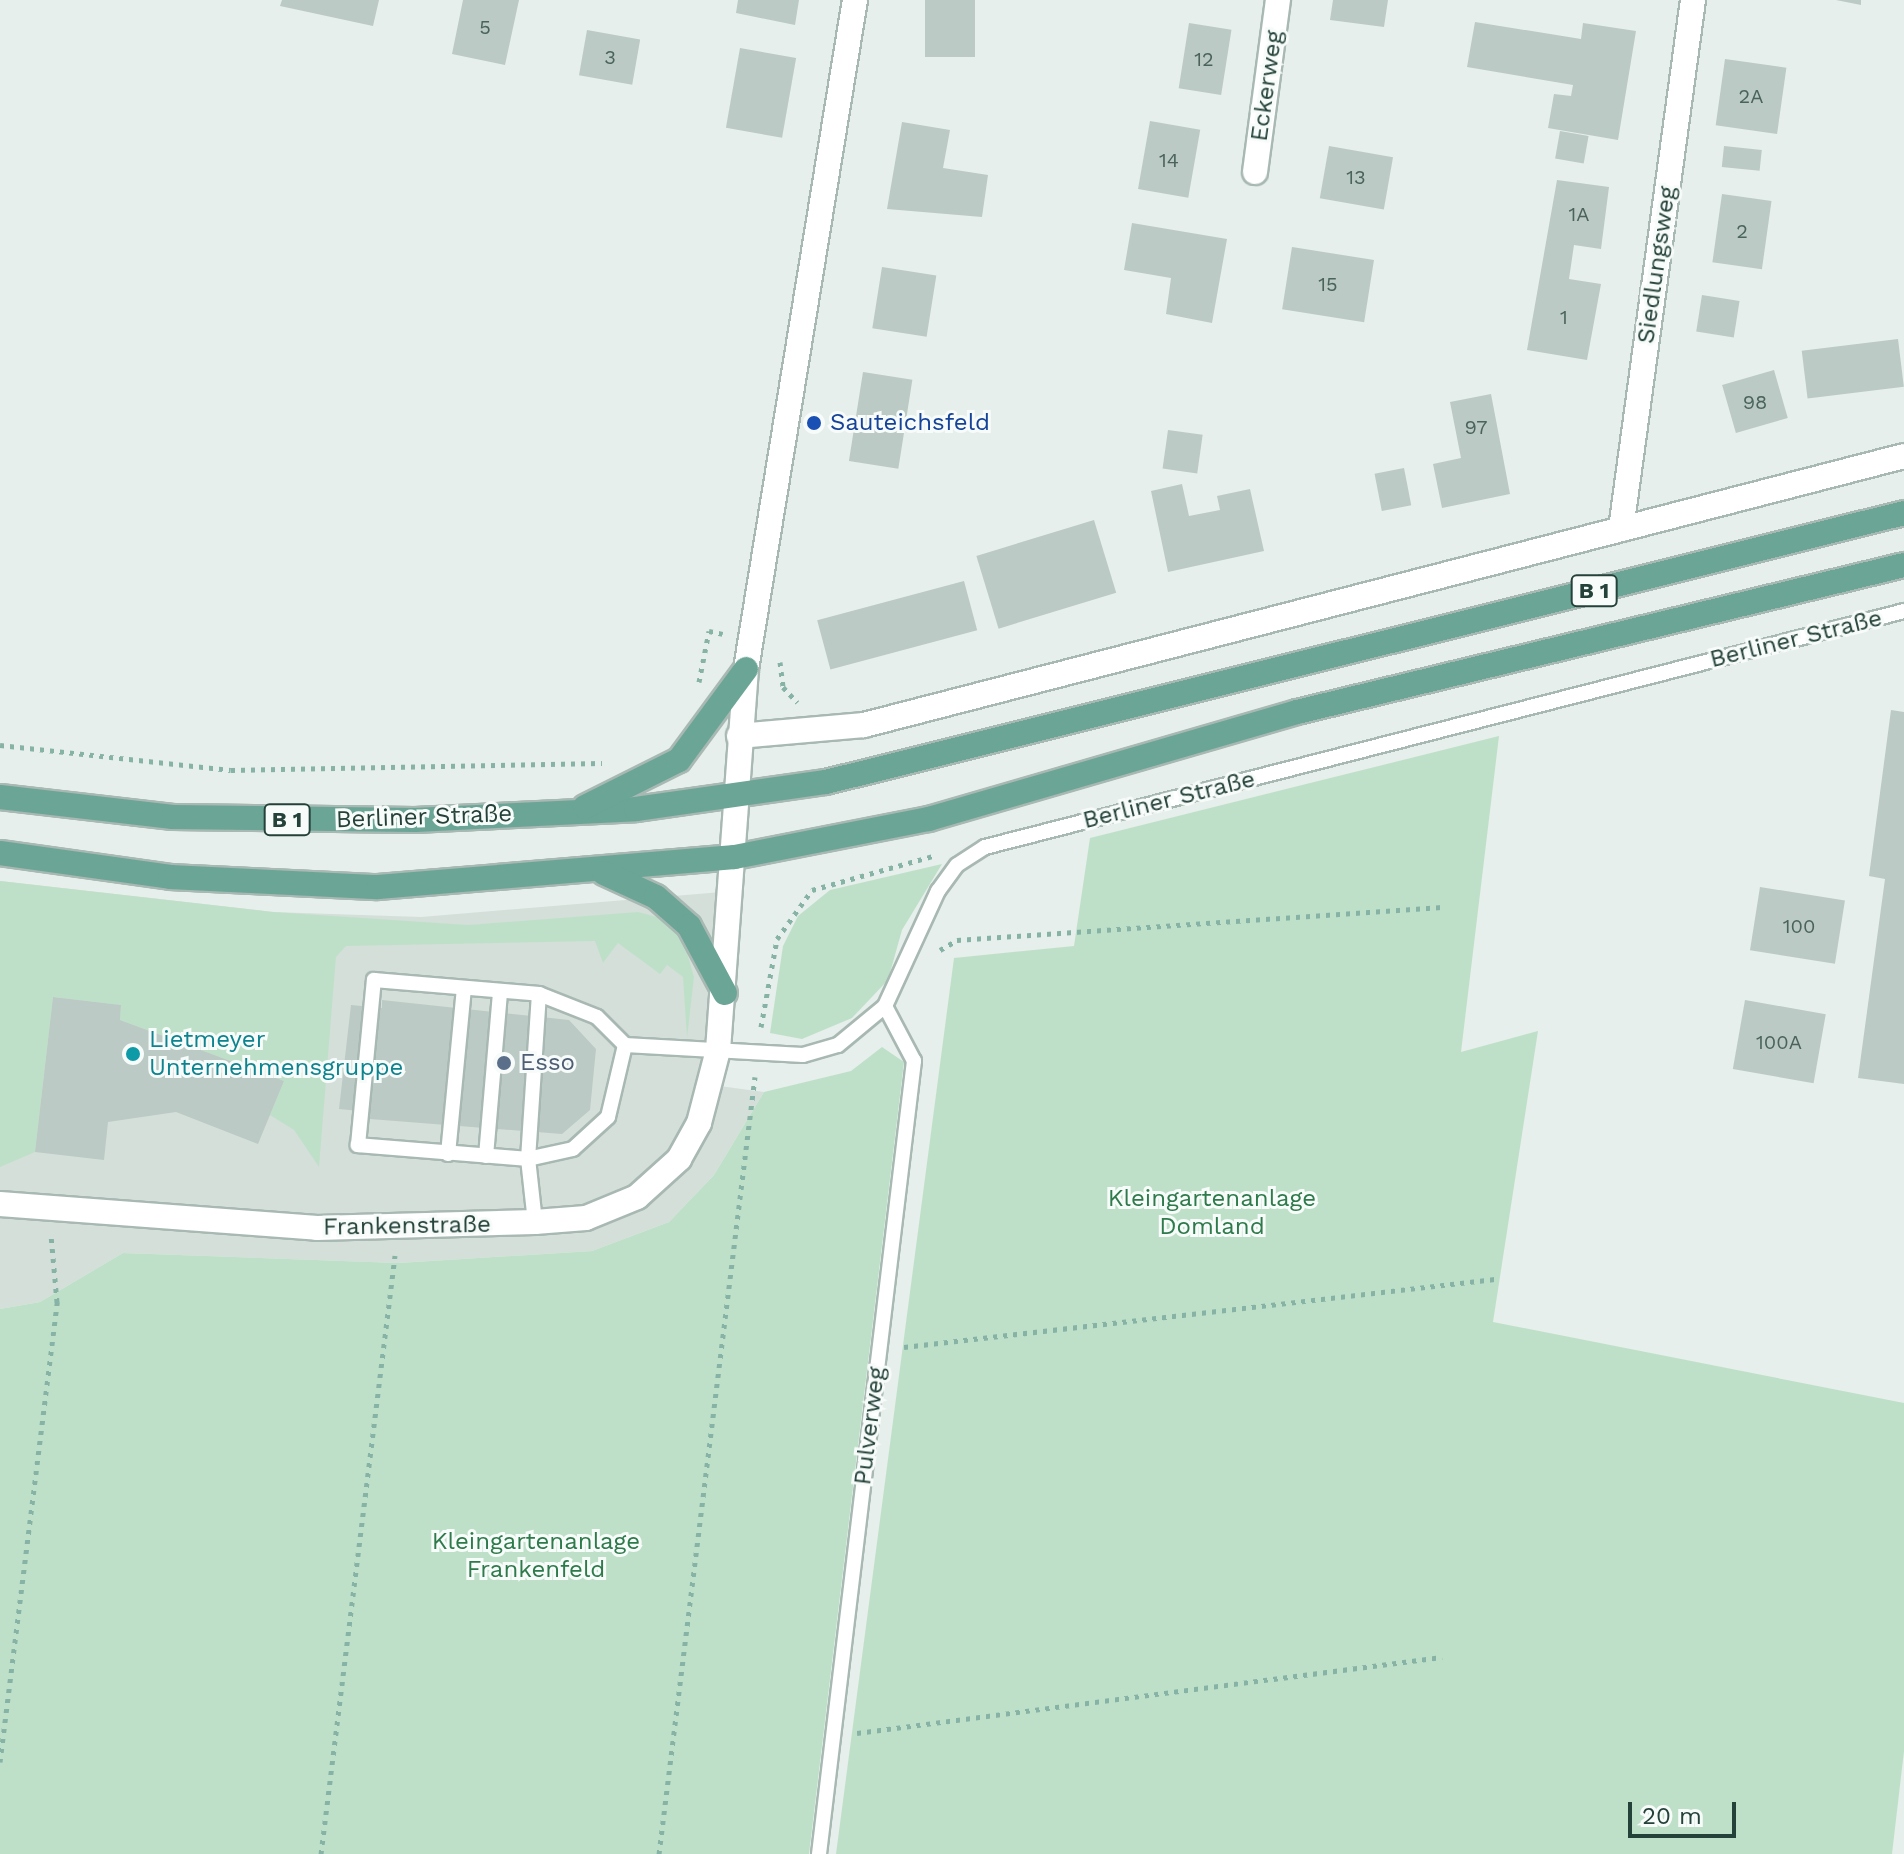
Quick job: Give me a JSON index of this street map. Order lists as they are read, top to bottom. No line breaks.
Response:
{"streets":{"main road":["B 1","Berliner Straße"],"street":["Eckerweg","Siedlungsweg","Frankenstraße"],"lane":["Pulverweg"]},"crossings":[["B 1","Berliner Straße"],["Berliner Straße","Frankenstraße"],["Berliner Straße","Pulverweg"]],"parks":["Kleingartenanlage Domland","Kleingartenanlage Frankenfeld"],"places":["Sauteichsfeld","Lietmeyer Unternehmensgruppe","Esso"],"house_numbers":["5","3","12","2A","14","13","1A","2","15","1","98","97","100","100A"],"scale_bar":"20 m"}
